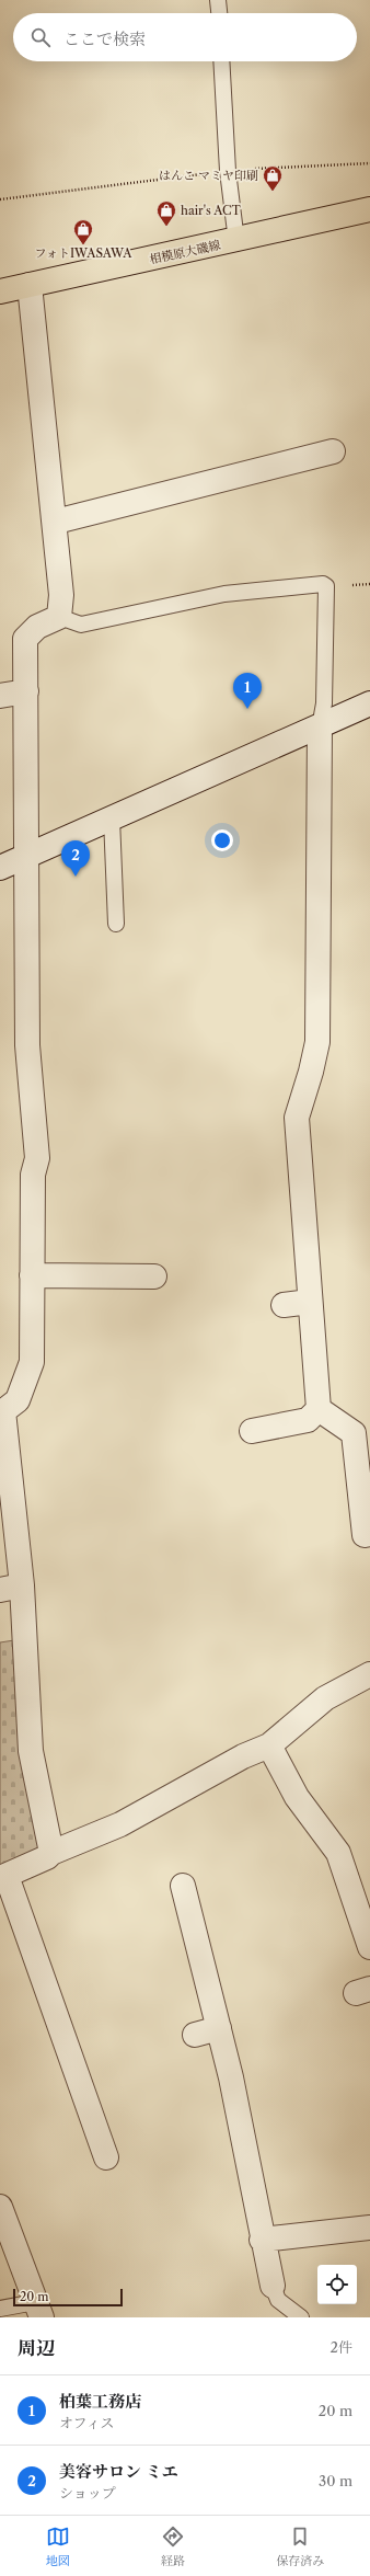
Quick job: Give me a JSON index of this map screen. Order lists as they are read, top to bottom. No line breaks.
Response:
{"streets":{"main road":["相模原大磯線"]},"places":{"shop":["はんこ マミヤ印刷","hair's ACT","フォトIWASAWA"]},"scale_bar":"20 m","page":{"search":"ここで検索","pins":["1","2"],"scale":"20 m","heading":["周辺","2件"],"list":[{"mark":"1","name":"柏葉工務店","note":"オフィス","value":"20 m"},{"mark":"2","name":"美容サロン ミエ","note":"ショップ","value":"30 m"}],"nav":["地図","経路","保存済み"]}}
